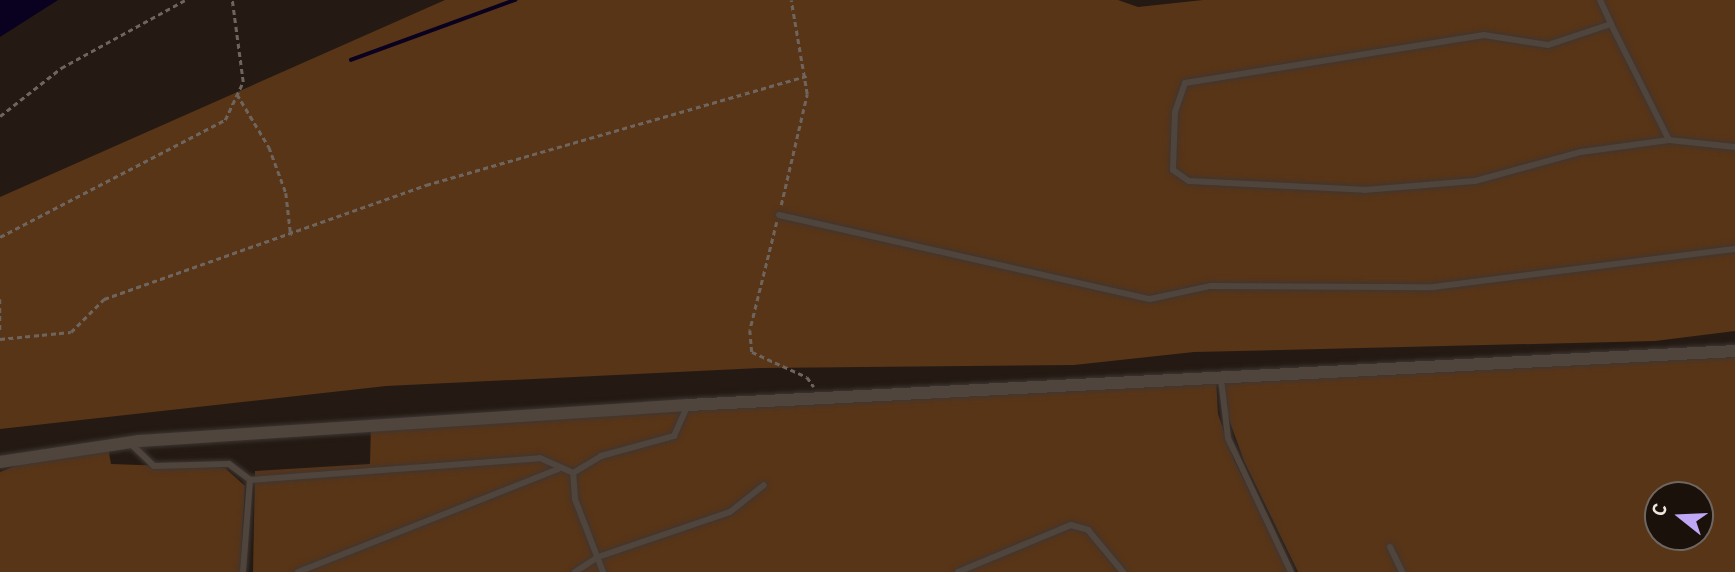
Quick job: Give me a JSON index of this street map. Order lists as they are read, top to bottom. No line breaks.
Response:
{"north":"left"}
